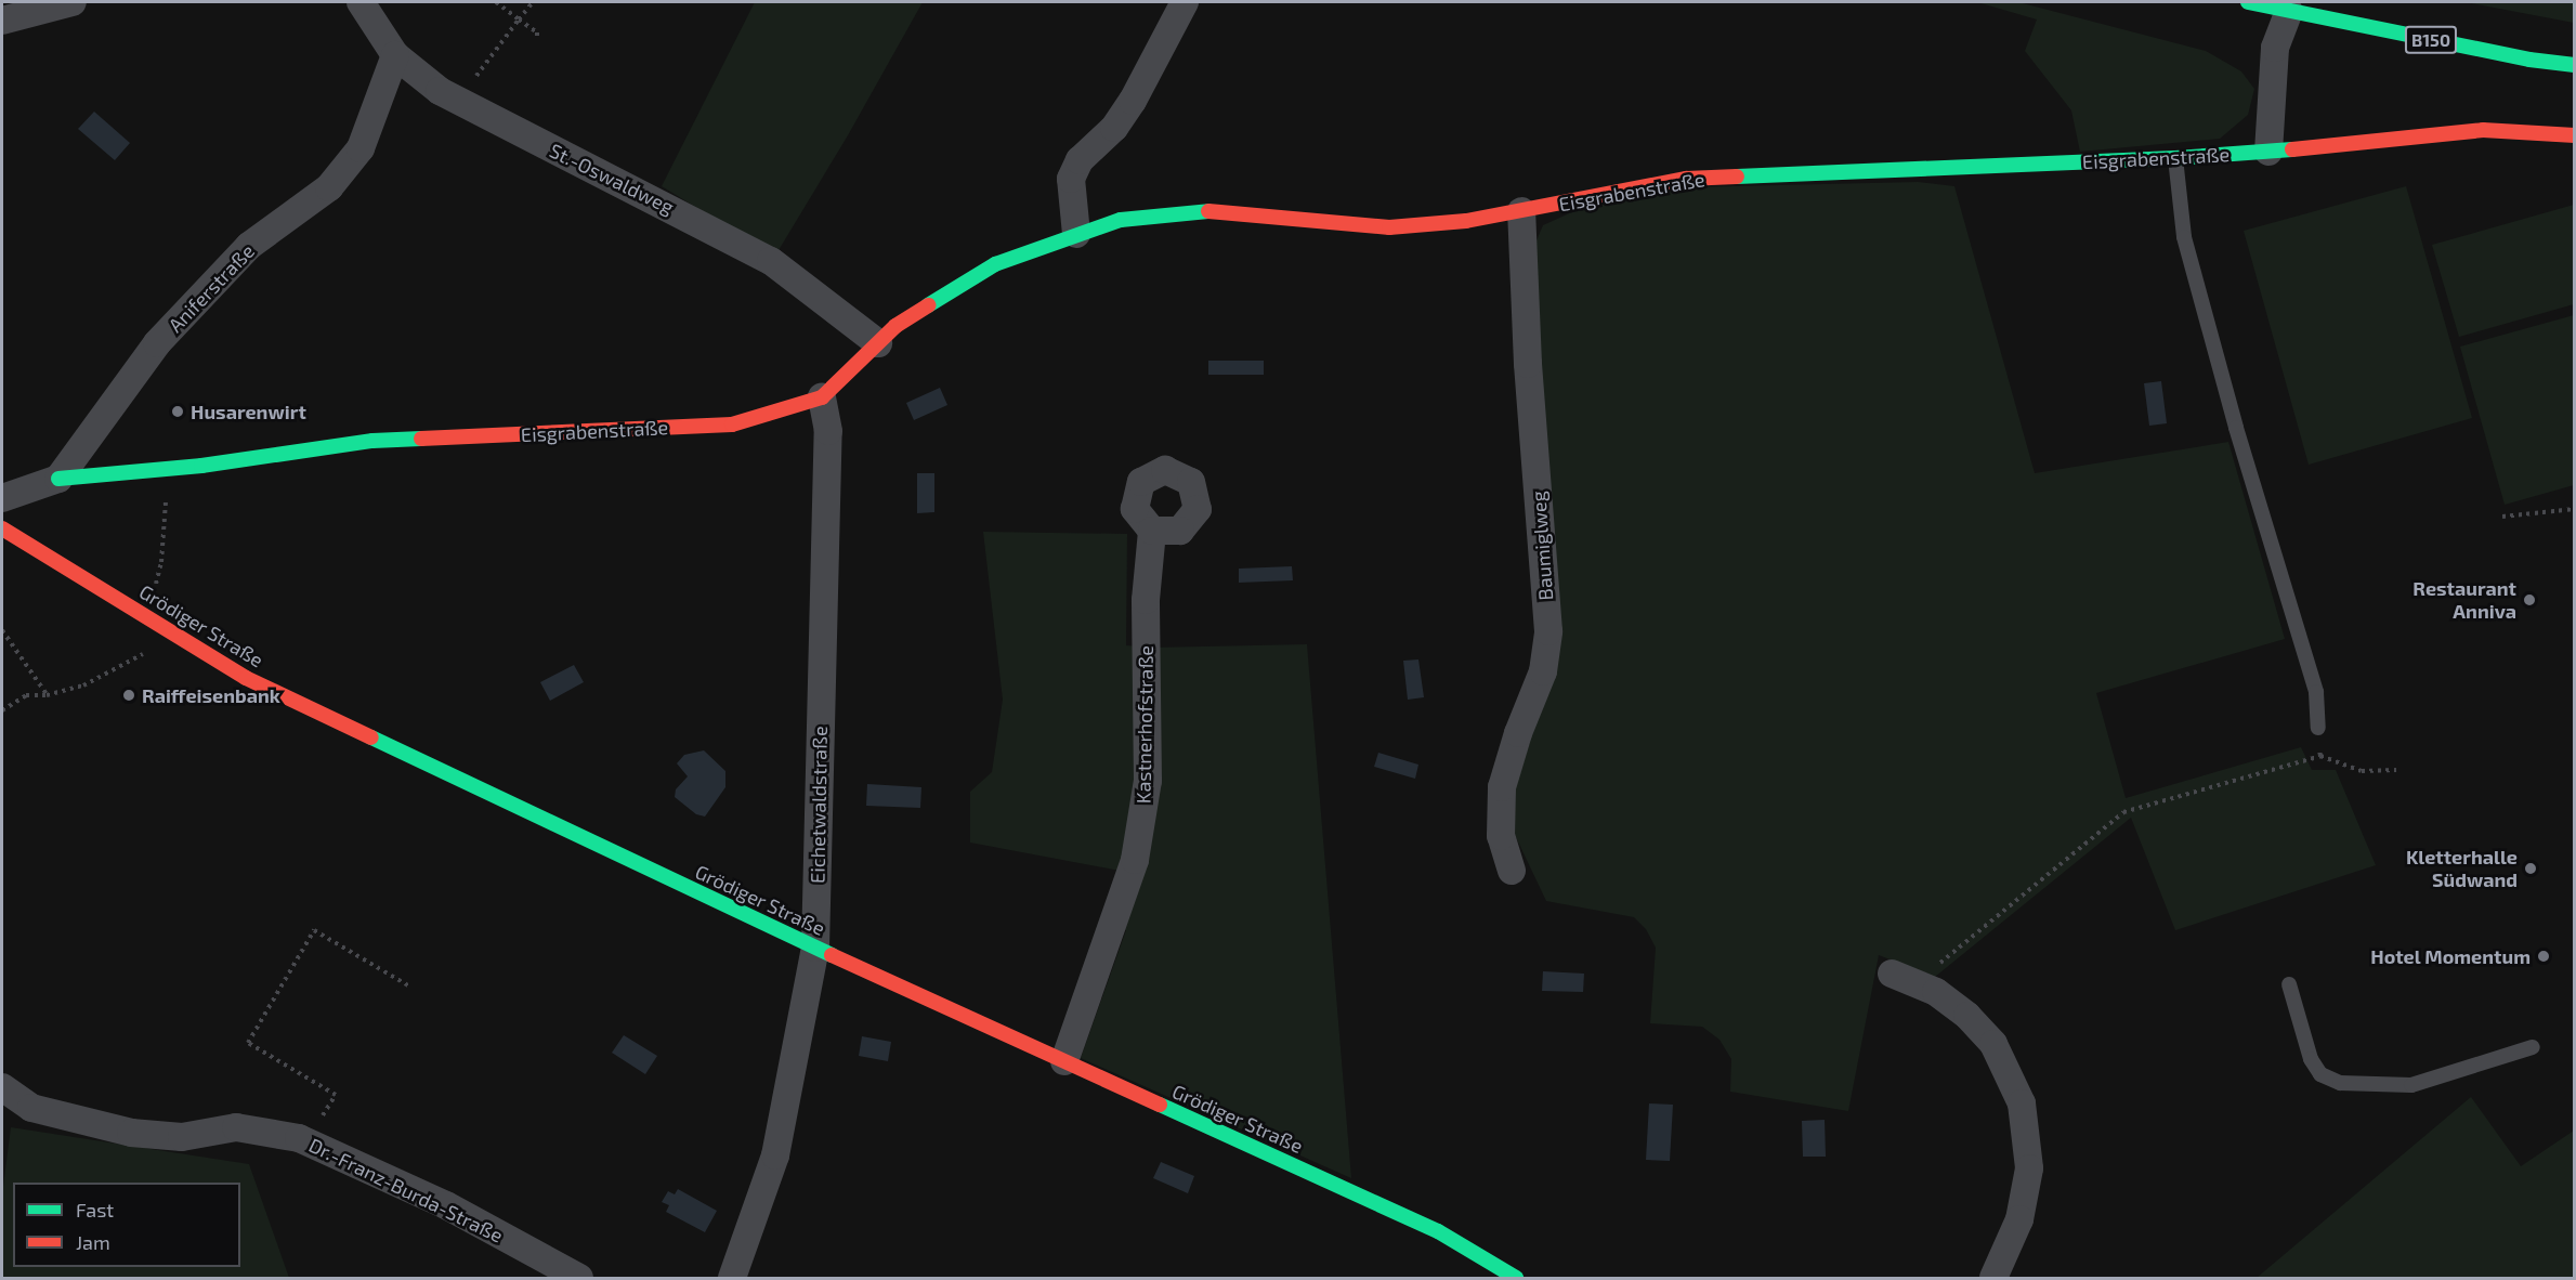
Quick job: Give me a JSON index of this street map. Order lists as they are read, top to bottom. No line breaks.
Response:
{"streets":{"street":["B150","Eisgrabenstraße","St.-Oswaldweg","Aniferstraße","Baumiglweg","Grödiger Straße","Kastnerhofstraße","Eichetwaldstraße","Dr.-Franz-Burda-Straße"]},"crossings":[["Eisgrabenstraße","St.-Oswaldweg"],["Eisgrabenstraße","Aniferstraße"],["Eisgrabenstraße","Baumiglweg"],["Eisgrabenstraße","Eichetwaldstraße"],["St.-Oswaldweg","Aniferstraße"],["Grödiger Straße","Kastnerhofstraße"],["Grödiger Straße","Eichetwaldstraße"]],"places":["Husarenwirt","Restaurant Anniva","Raiffeisenbank","Kletterhalle Südwand","Hotel Momentum"],"legend":["Fast","Jam"]}
